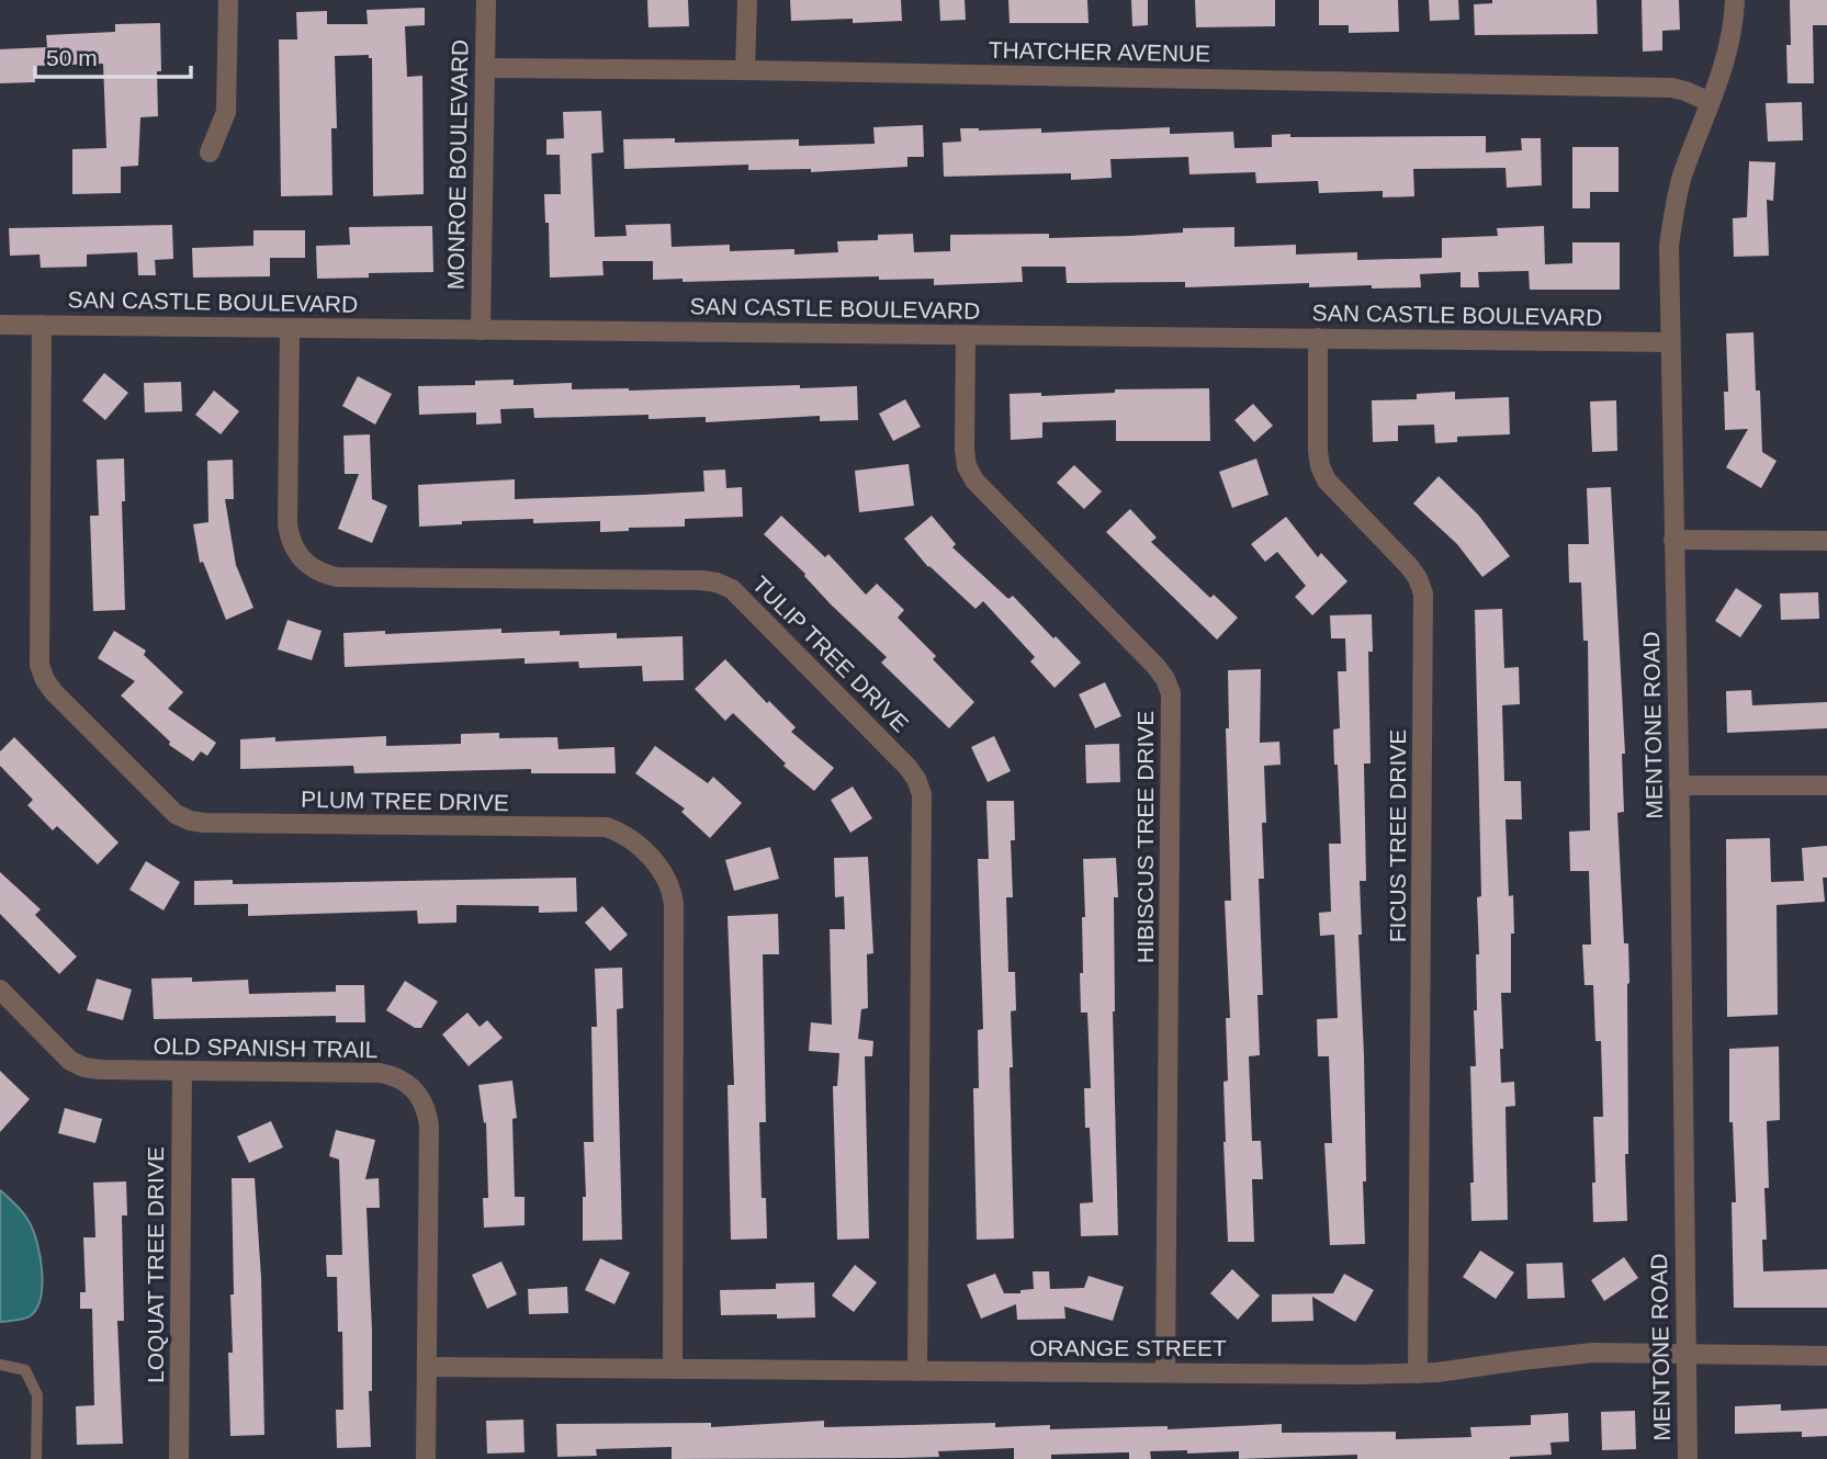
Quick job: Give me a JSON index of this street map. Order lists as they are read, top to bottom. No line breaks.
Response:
{"streets":{"street":["THATCHER AVENUE","MONROE BOULEVARD","SAN CASTLE BOULEVARD","TULIP TREE DRIVE","MENTONE ROAD","PLUM TREE DRIVE","FICUS TREE DRIVE","HIBISCUS TREE DRIVE","OLD SPANISH TRAIL","LOQUAT TREE DRIVE","ORANGE STREET"]},"crossings":[["THATCHER AVENUE","MONROE BOULEVARD"],["THATCHER AVENUE","MENTONE ROAD"],["MONROE BOULEVARD","SAN CASTLE BOULEVARD"],["SAN CASTLE BOULEVARD","TULIP TREE DRIVE"],["SAN CASTLE BOULEVARD","MENTONE ROAD"],["SAN CASTLE BOULEVARD","PLUM TREE DRIVE"],["SAN CASTLE BOULEVARD","FICUS TREE DRIVE"],["SAN CASTLE BOULEVARD","HIBISCUS TREE DRIVE"],["TULIP TREE DRIVE","ORANGE STREET"],["MENTONE ROAD","ORANGE STREET"],["PLUM TREE DRIVE","ORANGE STREET"],["FICUS TREE DRIVE","ORANGE STREET"],["HIBISCUS TREE DRIVE","ORANGE STREET"],["OLD SPANISH TRAIL","LOQUAT TREE DRIVE"],["OLD SPANISH TRAIL","ORANGE STREET"]],"scale_bar":"50 m"}
